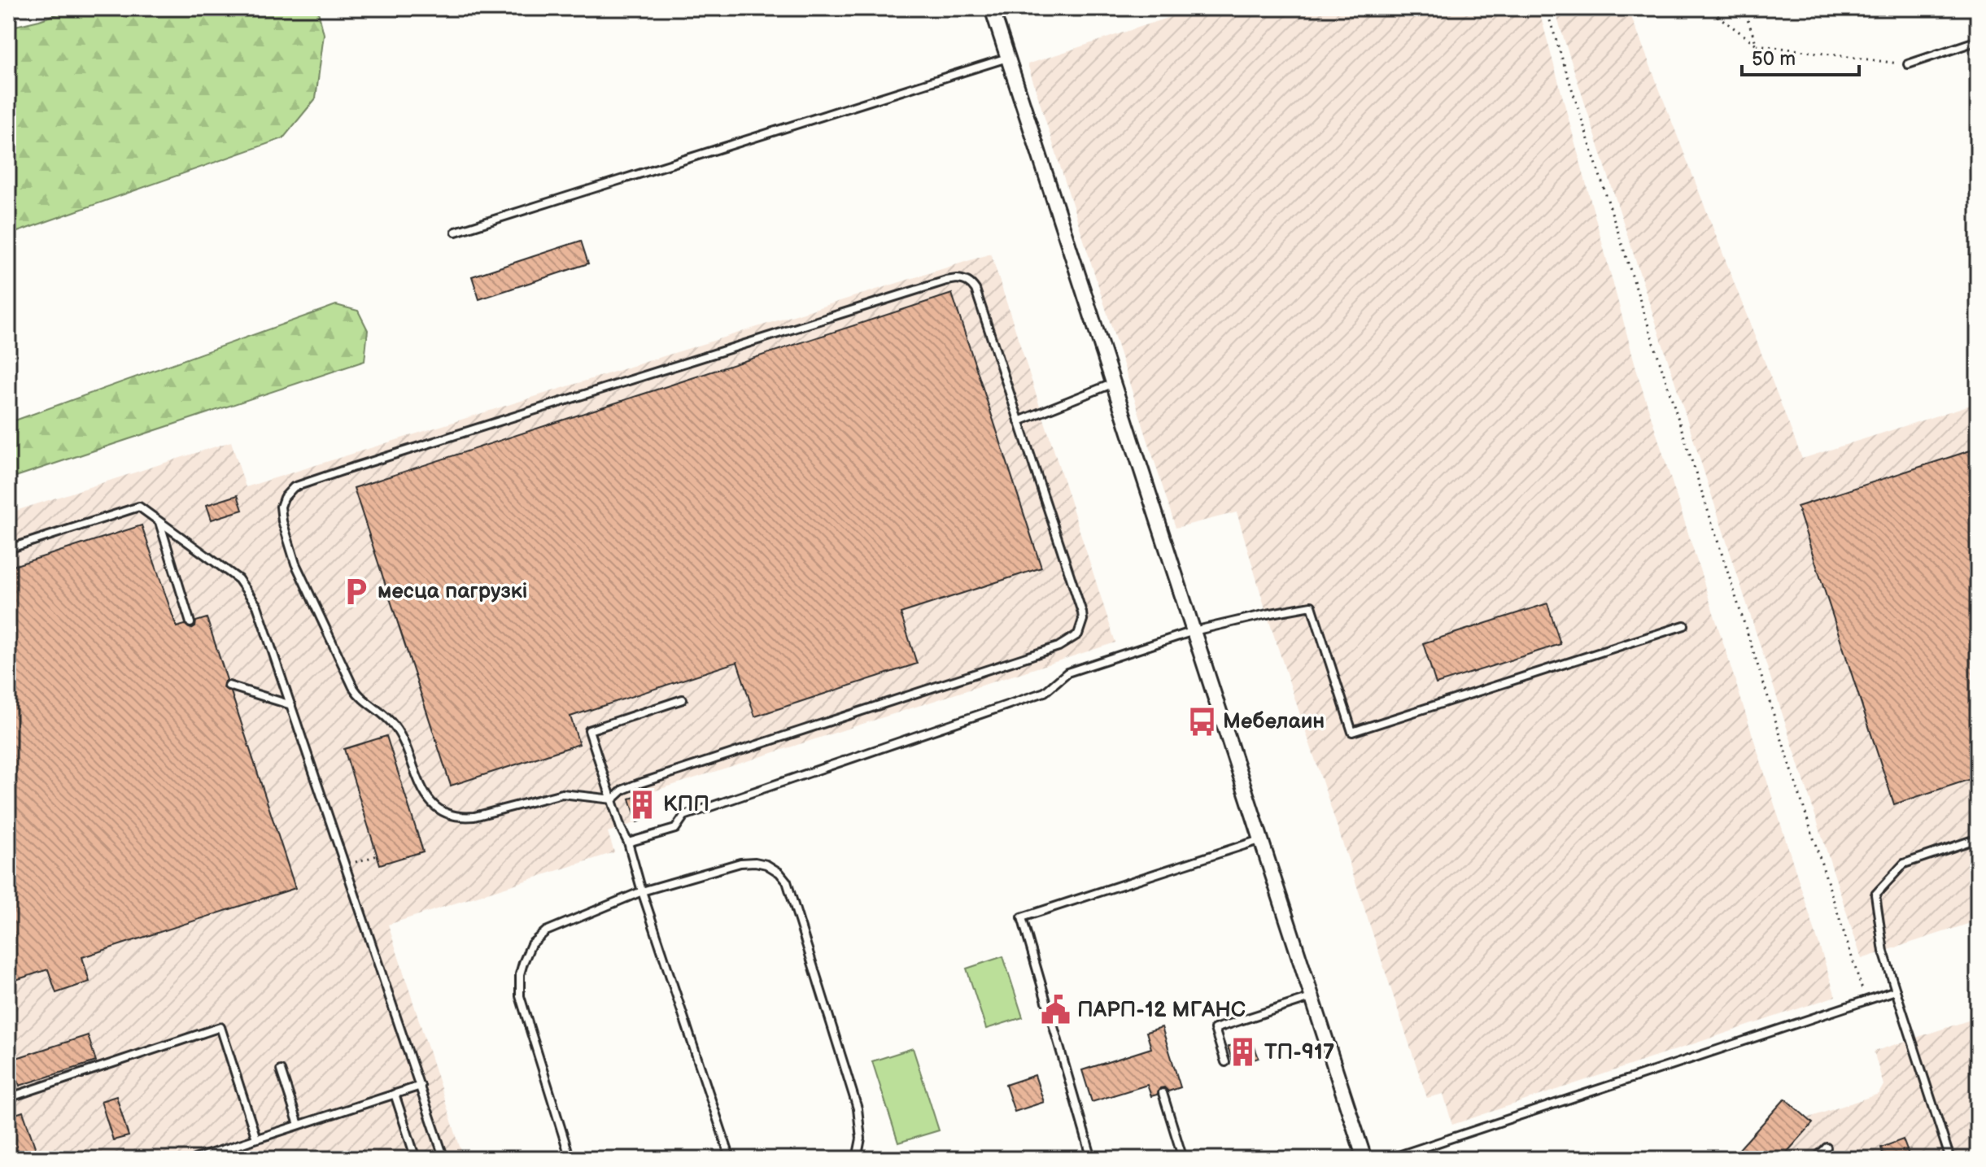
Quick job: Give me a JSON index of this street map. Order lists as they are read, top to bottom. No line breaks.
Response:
{"places":{"parking":["месца пагрузкі"],"bus stop":["Мебелаин"],"building":["КПП","ТП-917"],"public building":["ПАРП-12 МГАНС"]},"scale_bar":"50 m"}
